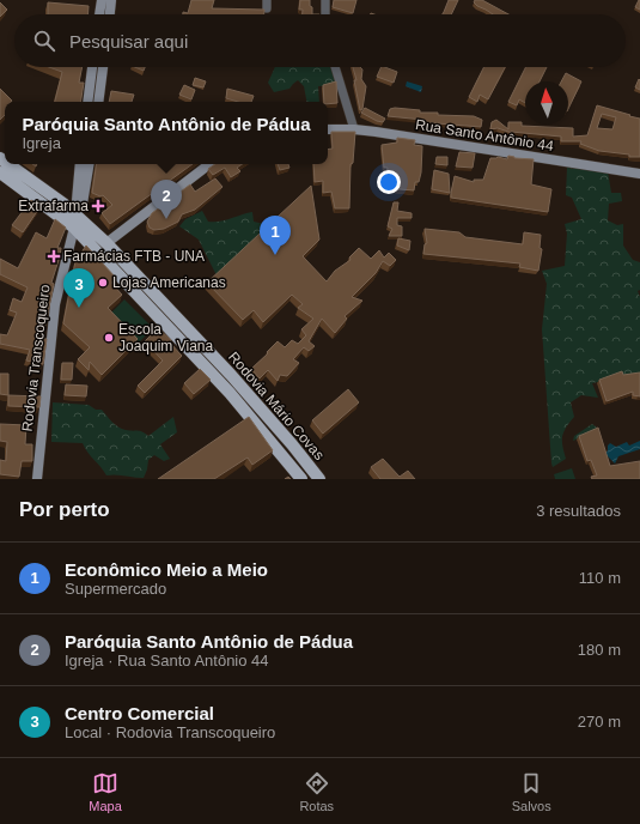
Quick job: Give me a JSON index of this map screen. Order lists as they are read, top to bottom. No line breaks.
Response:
{"streets":{"main road":["Rua Santo Antônio 44","Rodovia Transcoqueiro","Rodovia Mário Covas"]},"crossings":[["Rodovia Transcoqueiro","Rodovia Mário Covas"]],"places":{"health":["Extrafarma","Farmácias FTB - UNA"],"other":["Lojas Americanas","Escola Joaquim Viana"]},"north":"top","page":{"search":"Pesquisar aqui","popup":["Paróquia Santo Antônio de Pádua","Igreja"],"pins":["2","1","3"],"heading":["Por perto","3 resultados"],"list":[{"mark":"1","name":"Econômico Meio a Meio","note":"Supermercado","value":"110 m"},{"mark":"2","name":"Paróquia Santo Antônio de Pádua","note":"Igreja · Rua Santo Antônio 44","value":"180 m"},{"mark":"3","name":"Centro Comercial","note":"Local · Rodovia Transcoqueiro","value":"270 m"}],"nav":["Mapa","Rotas","Salvos"]}}
